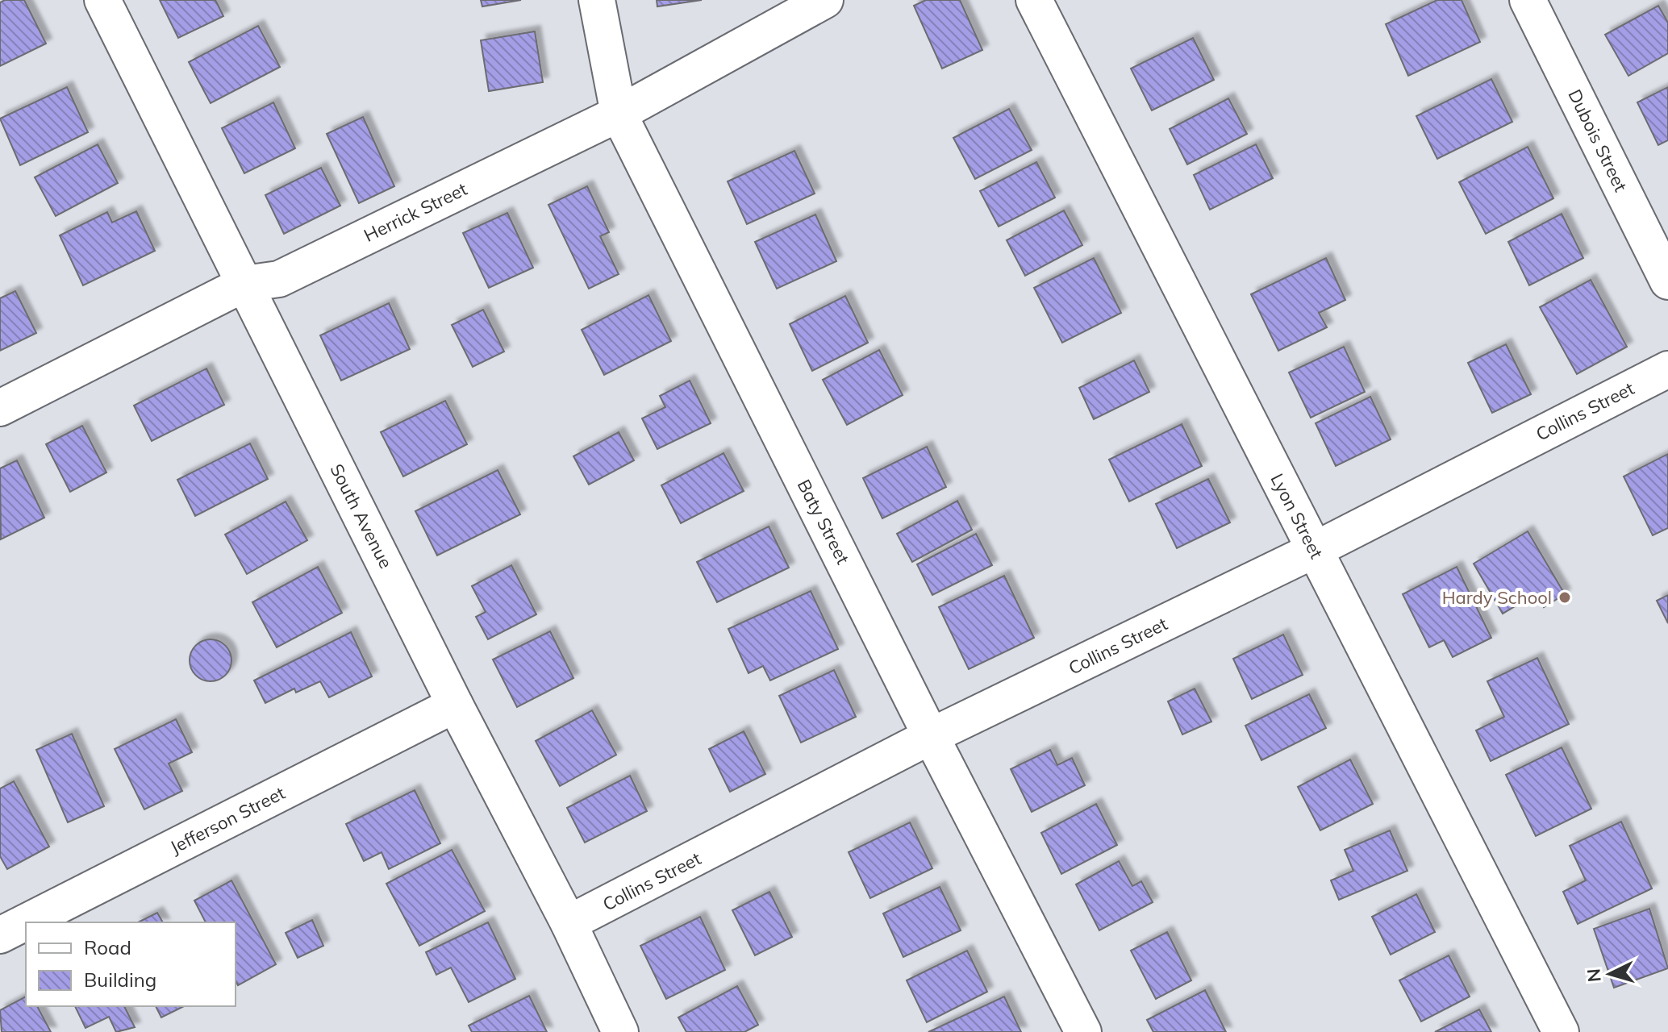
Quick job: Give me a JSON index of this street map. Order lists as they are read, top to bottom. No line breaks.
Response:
{"streets":{"street":["Dubois Street","Herrick Street","Collins Street","South Avenue","Lyon Street","Baty Street","Jefferson Street"]},"crossings":[["Herrick Street","South Avenue"],["Herrick Street","Baty Street"],["Collins Street","South Avenue"],["Collins Street","Lyon Street"],["Collins Street","Baty Street"],["South Avenue","Jefferson Street"]],"places":["Hardy School"],"legend":["Road","Building"],"north":"left"}
